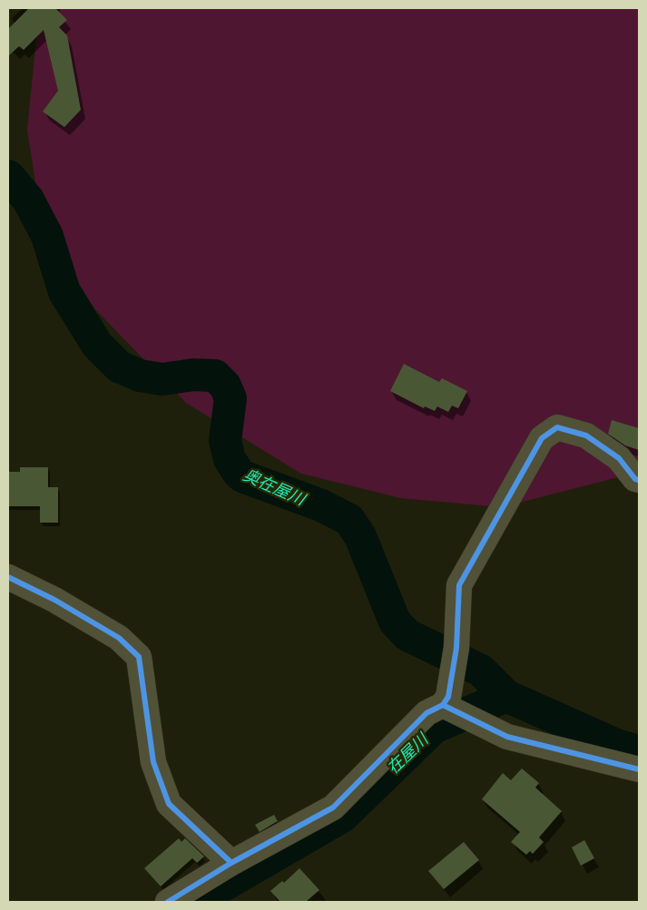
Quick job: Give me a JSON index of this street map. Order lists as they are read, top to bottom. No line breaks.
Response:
{"water":["奥在屋川","在屋川"]}
